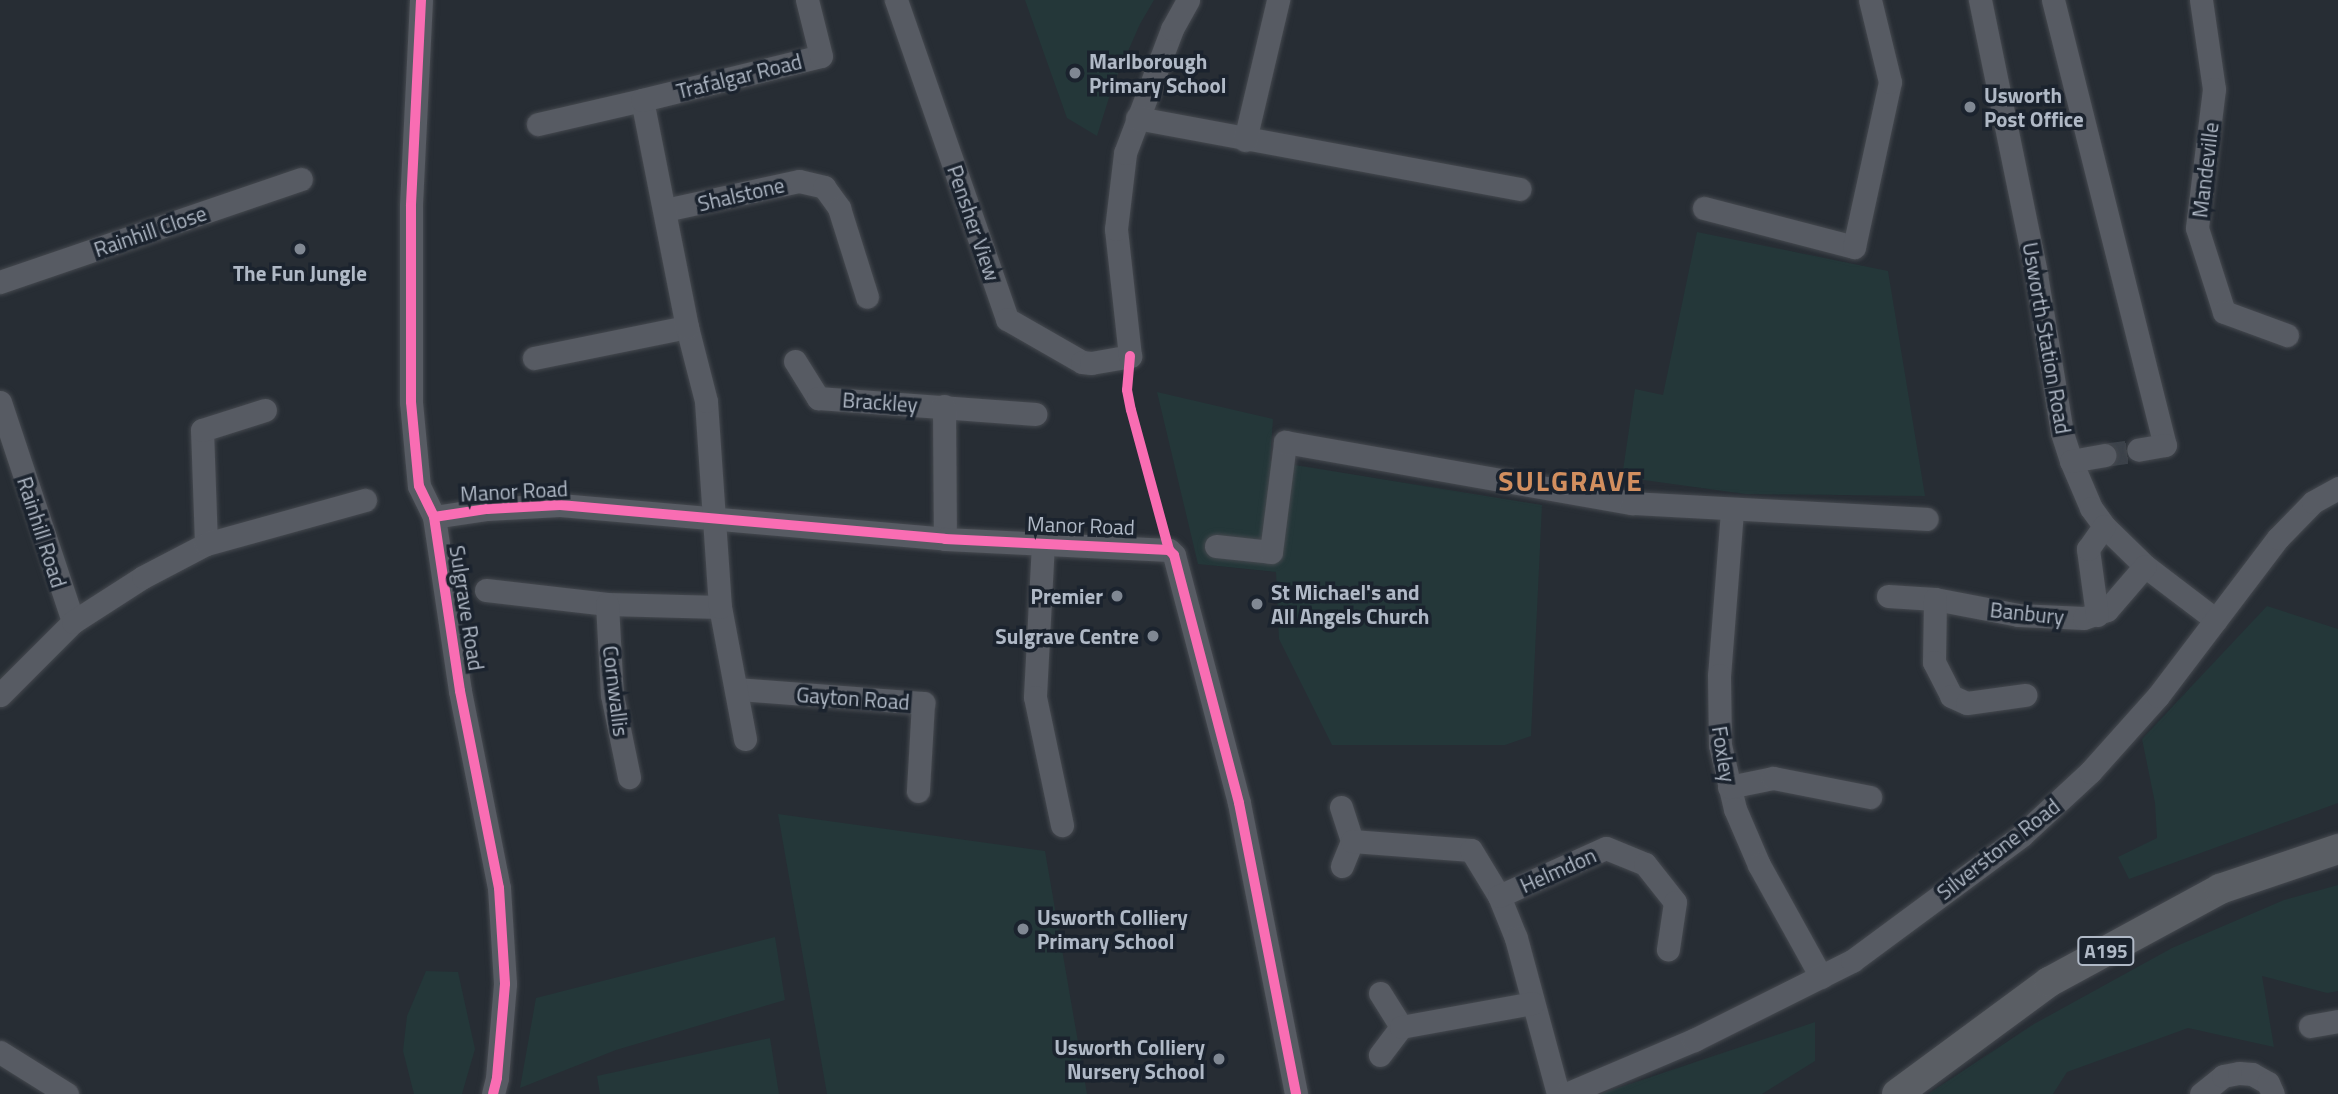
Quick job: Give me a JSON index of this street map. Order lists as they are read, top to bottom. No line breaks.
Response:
{"streets":{"main road":["A195"],"street":["Trafalgar Road","Mandeville","Shalstone","Pensher View","Rainhill Close","Usworth Station Road","Brackley","Manor Road","Rainhill Road","Sulgrave Road","Banbury","Cornwallis","Gayton Road","Foxley","Silverstone Road","Helmdon"]},"crossings":[["Usworth Station Road","Silverstone Road"],["Brackley","Manor Road"],["Manor Road","Sulgrave Road"],["Foxley","Silverstone Road"]],"districts":["SULGRAVE"],"places":["Marlborough Primary School","Usworth Post Office","The Fun Jungle","Premier","St Michael's and All Angels Church","Sulgrave Centre","Usworth Colliery Primary School","Usworth Colliery Nursery School"]}
